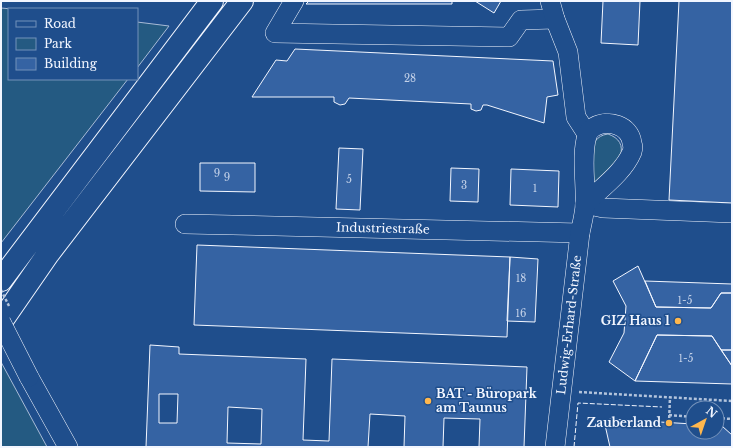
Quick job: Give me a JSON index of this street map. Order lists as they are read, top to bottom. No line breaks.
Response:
{"streets":{"street":["Industriestraße","Ludwig-Erhard-Straße"]},"crossings":[["Industriestraße","Ludwig-Erhard-Straße"]],"places":["GIZ Haus 1","BAT - Büropark am Taunus","Zauberland"],"house_numbers":["28","9","9","5","3","1","18","1-5","16","1-5"],"legend":["Road","Park","Building"],"north":"top right"}
